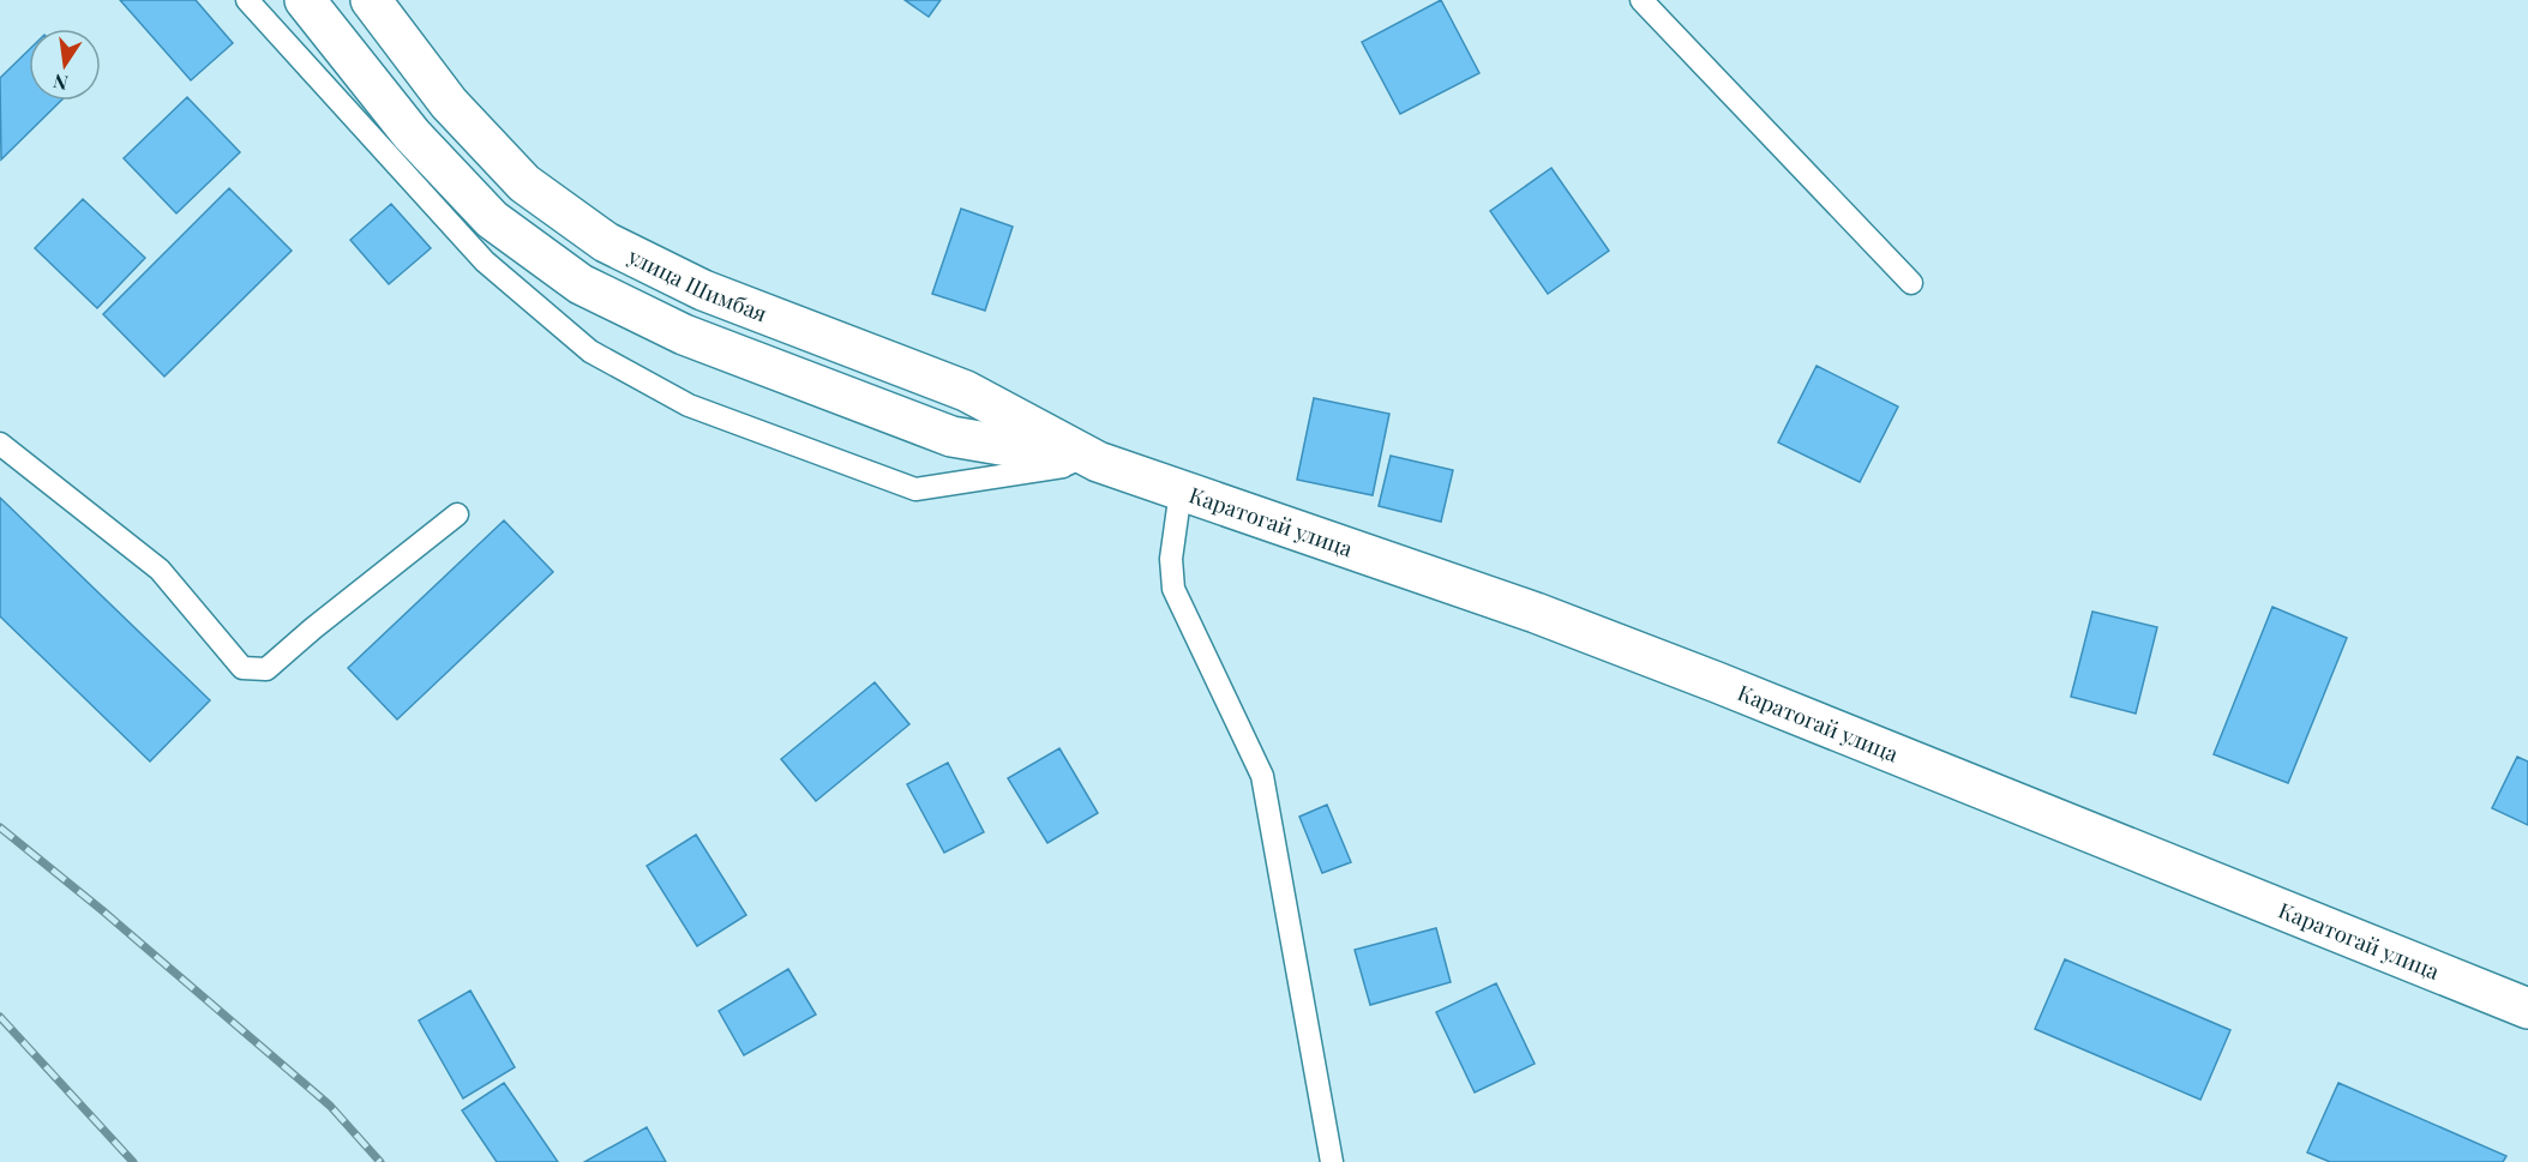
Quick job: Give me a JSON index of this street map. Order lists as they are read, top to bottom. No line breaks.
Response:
{"streets":{"main road":["улица Шимбая","Каратогай улица"]},"crossings":[["улица Шимбая","Каратогай улица"]],"north":"bottom"}
